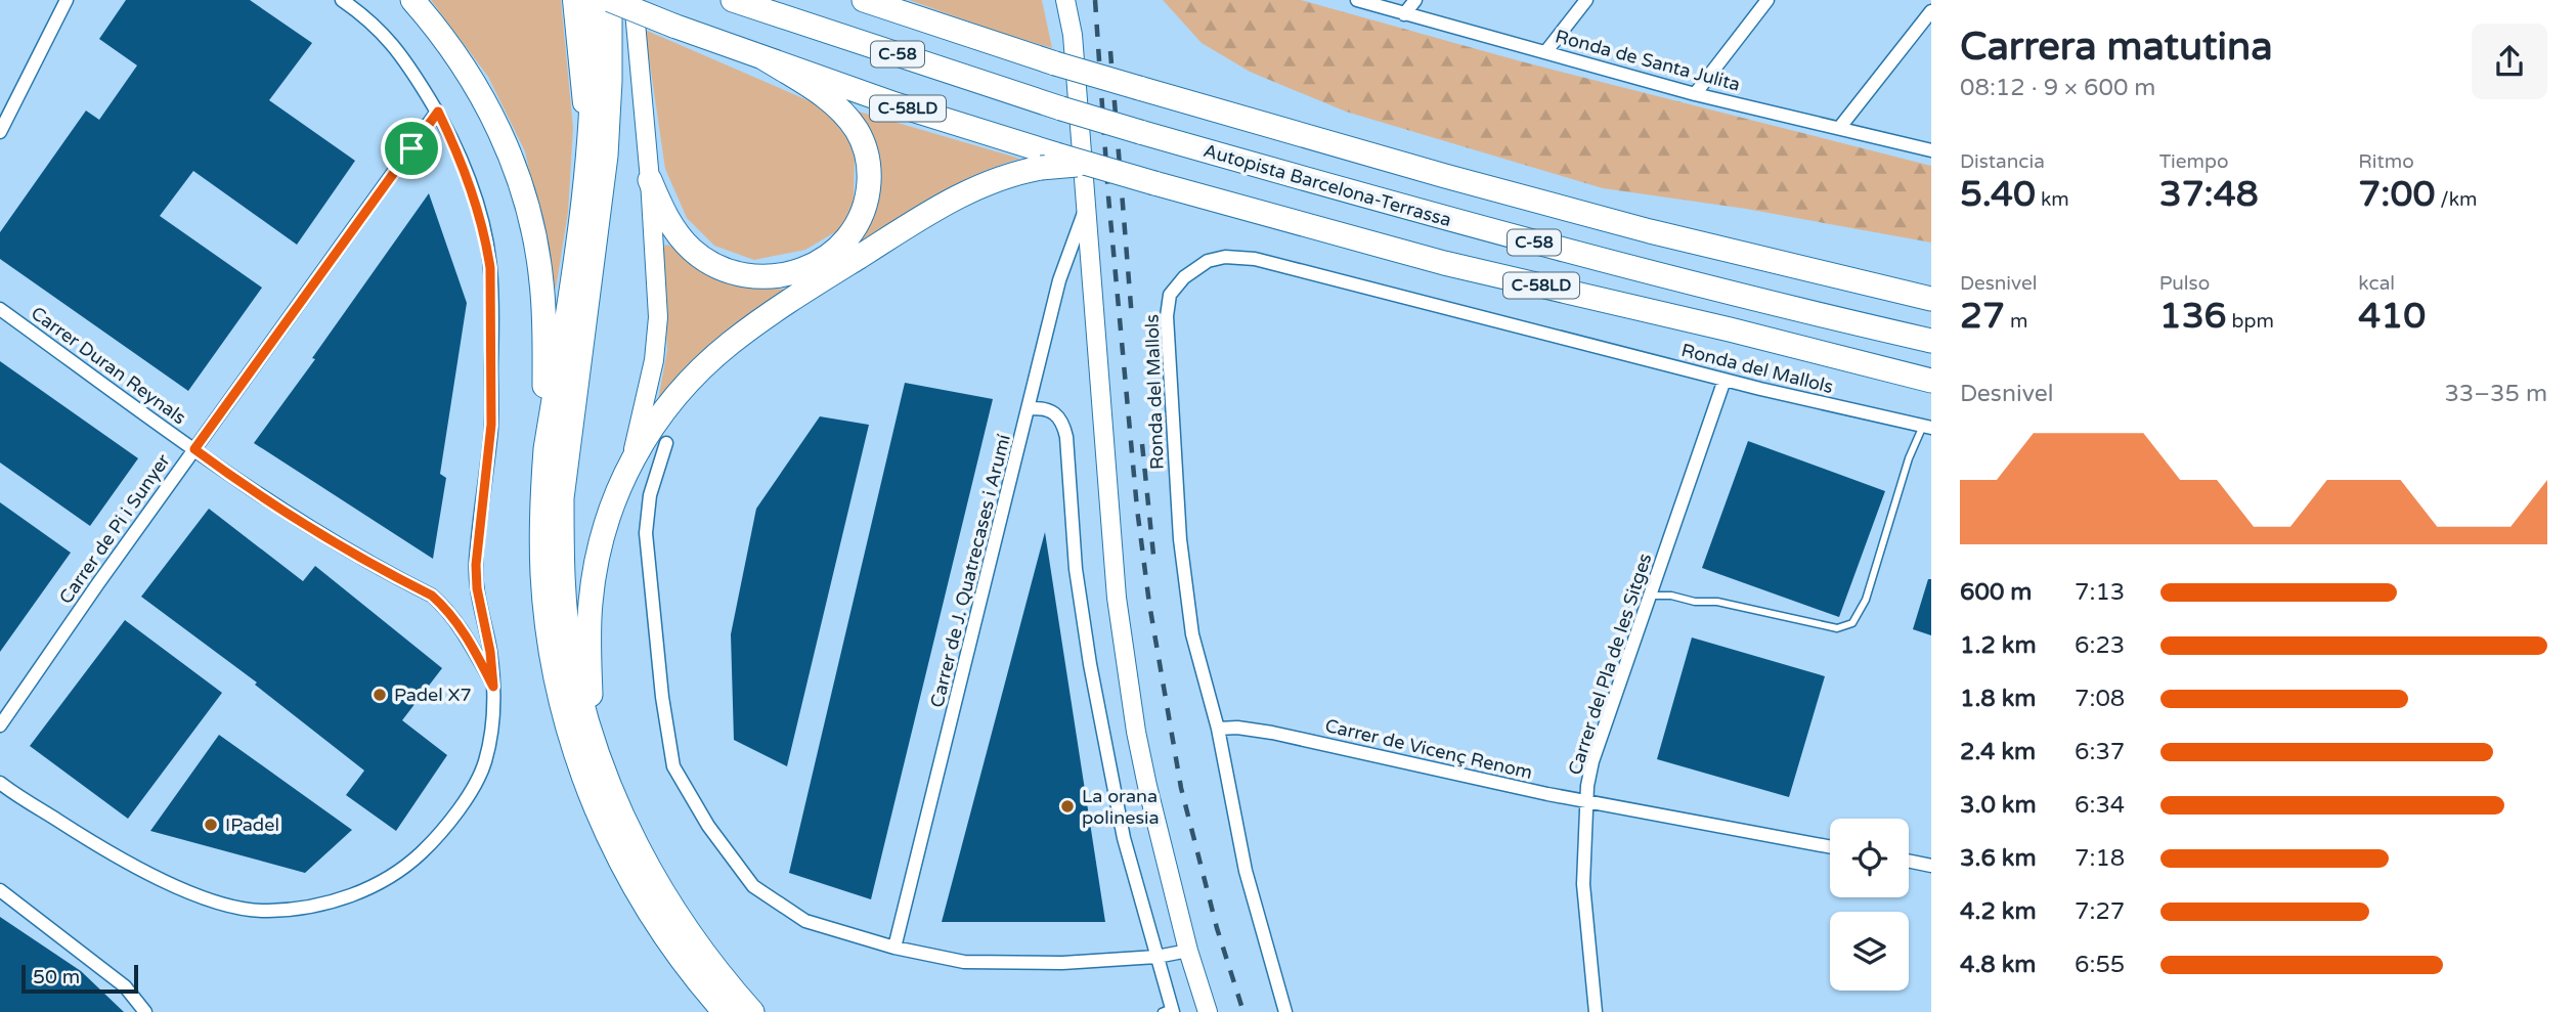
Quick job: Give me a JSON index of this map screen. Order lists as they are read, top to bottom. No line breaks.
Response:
{"streets":{"highway":["C-58","C-58LD","Autopista Barcelona-Terrassa"],"street":["Ronda de Santa Julita","Carrer Duran Reynals","Ronda del Mallols","Carrer de Pi i Sunyer","Carrer de J. Quatrecases i Arumí","Carrer del Pla de les Sitges","Carrer de Vicenç Renom"]},"crossings":[["Carrer Duran Reynals","Carrer de Pi i Sunyer"],["Ronda del Mallols","Carrer del Pla de les Sitges"],["Ronda del Mallols","Carrer de Vicenç Renom"],["Carrer del Pla de les Sitges","Carrer de Vicenç Renom"]],"places":["Padel X7","La orana polinesia","IPadel"],"scale_bar":"50 m","page":{"heading":["Carrera matutina","08:12 · 9 × 600 m"],"stats":[["Distancia","5.40 km"],["Tiempo","37:48"],["Ritmo","7:00 /km"],["Desnivel","27 m"],["Pulso","136 bpm"],["kcal","410"]],"chart":["Desnivel","33–35 m"],"list":[{"name":"600 m","note":"7:13"},{"name":"1.2 km","note":"6:23"},{"name":"1.8 km","note":"7:08"},{"name":"2.4 km","note":"6:37"},{"name":"3.0 km","note":"6:34"},{"name":"3.6 km","note":"7:18"},{"name":"4.2 km","note":"7:27"},{"name":"4.8 km","note":"6:55"}],"scale":"50 m"}}
